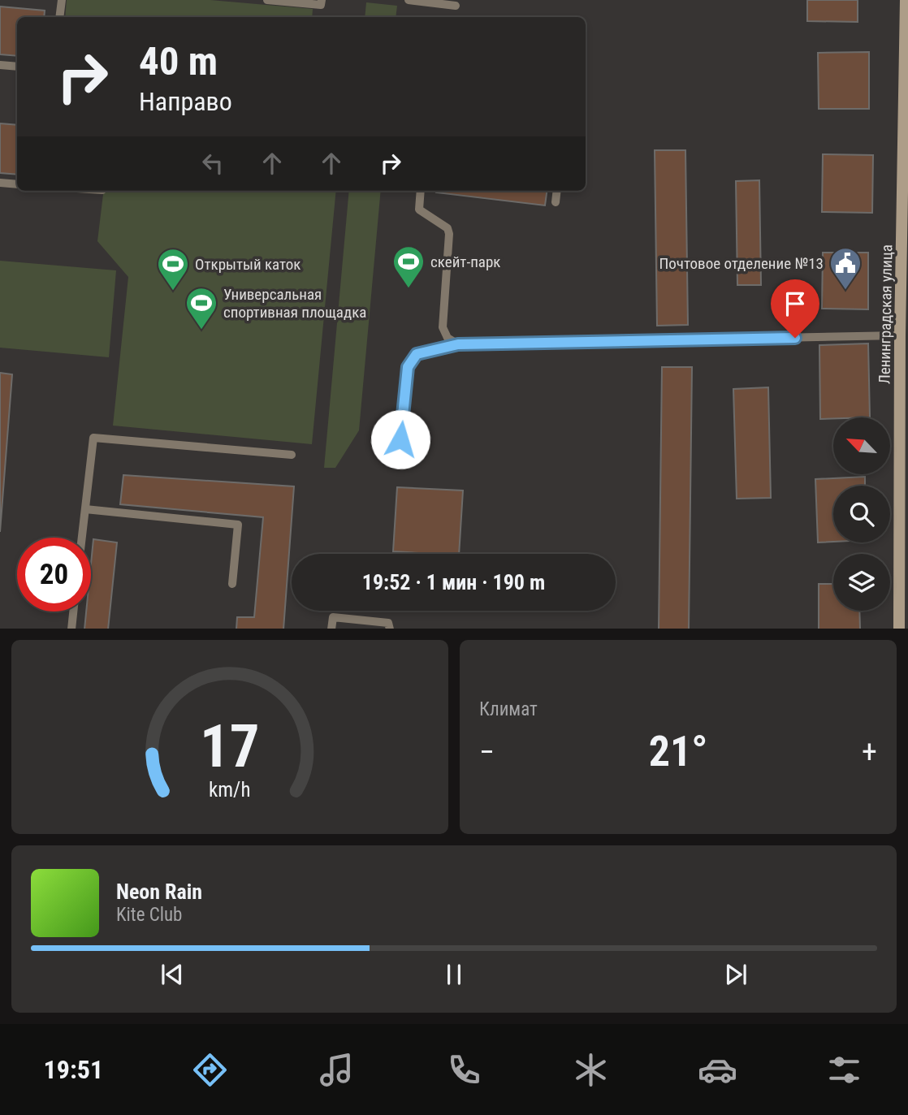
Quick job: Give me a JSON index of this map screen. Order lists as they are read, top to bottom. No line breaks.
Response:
{"streets":{"street":["Ленинградская улица"]},"places":{"sports":["скейт-парк","Открытый каток","Универсальная спортивная площадка"],"public building":["Почтовое отделение №13"]},"north":"top left","page":{"turn":["40 m","Направо"],"limit":"20","trip":"19:52 · 1 мин · 190 m","tile":"Климат","heat":["−","21°","+"],"song":["Neon Rain","Kite Club"],"tabs":"19:51","gauge":["17","km/h"]}}
